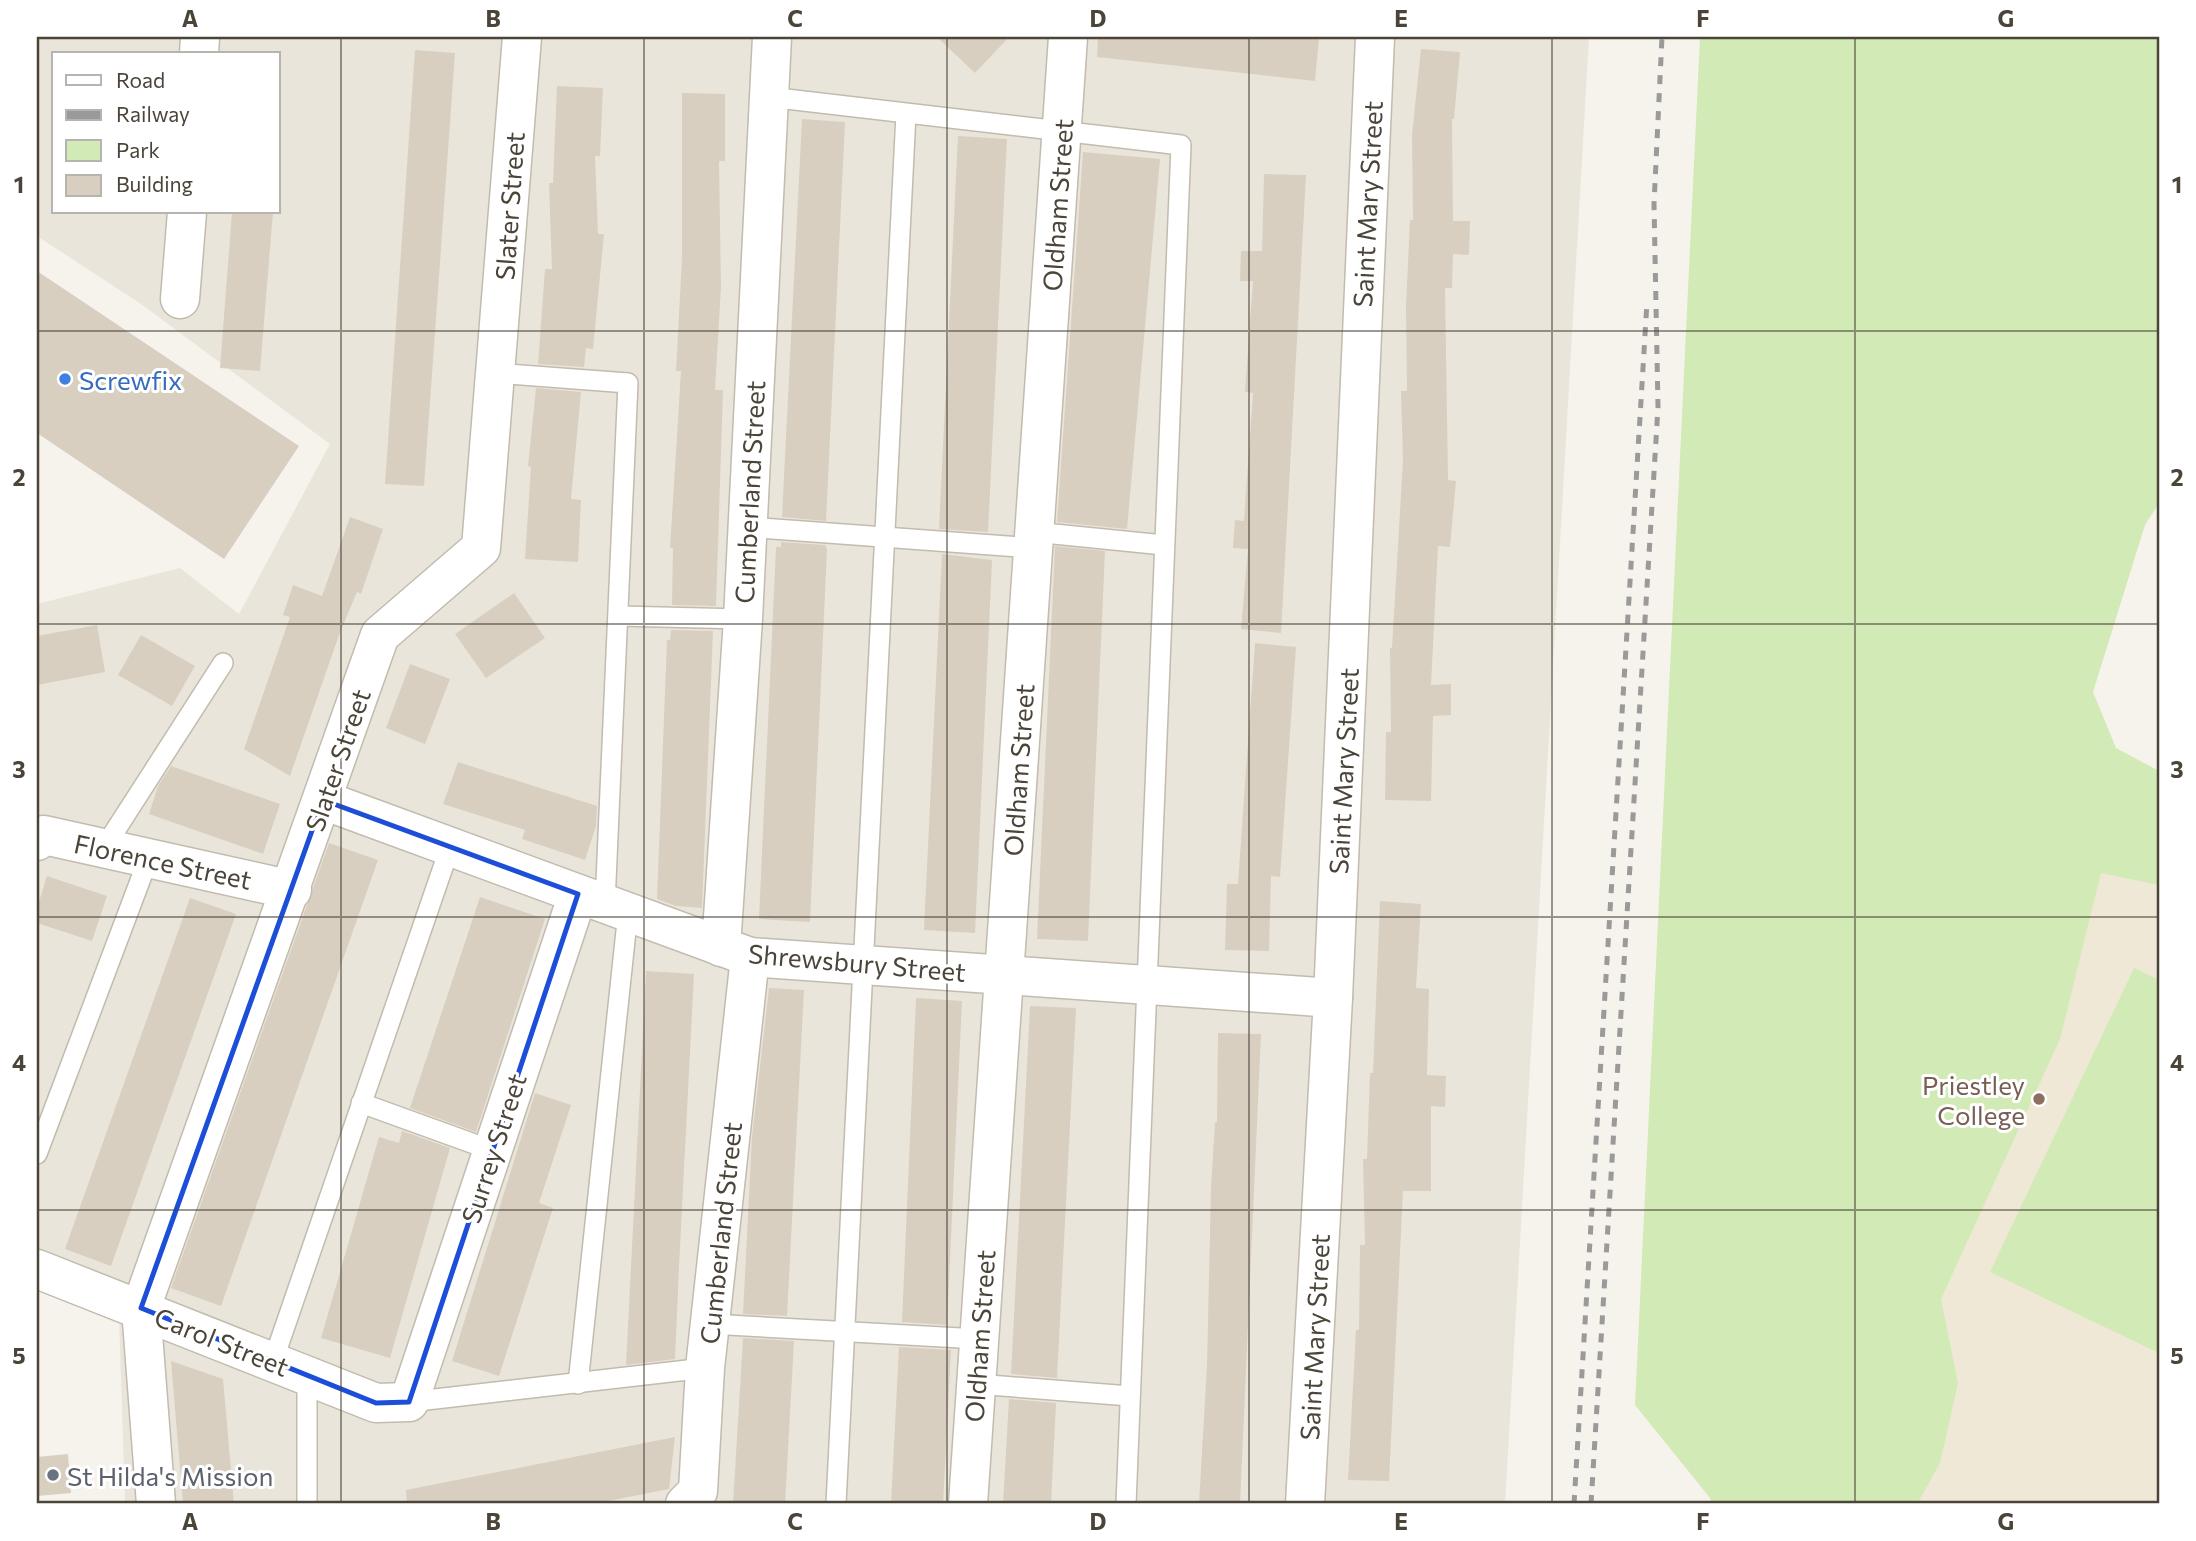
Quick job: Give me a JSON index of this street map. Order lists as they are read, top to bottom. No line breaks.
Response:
{"streets":{"street":["Saint Mary Street","Oldham Street","Slater Street","Cumberland Street","Florence Street","Shrewsbury Street","Surrey Street","Carol Street"]},"crossings":[["Saint Mary Street","Shrewsbury Street"],["Oldham Street","Shrewsbury Street"],["Slater Street","Florence Street"],["Slater Street","Shrewsbury Street"],["Slater Street","Carol Street"],["Cumberland Street","Shrewsbury Street"],["Shrewsbury Street","Surrey Street"],["Surrey Street","Carol Street"]],"places":["Screwfix","Priestley College","St Hilda's Mission"],"legend":["Road","Railway","Park","Building"],"grid":{"columns":["A","B","C","D","E","F","G"],"rows":["1","2","3","4","5"]}}
